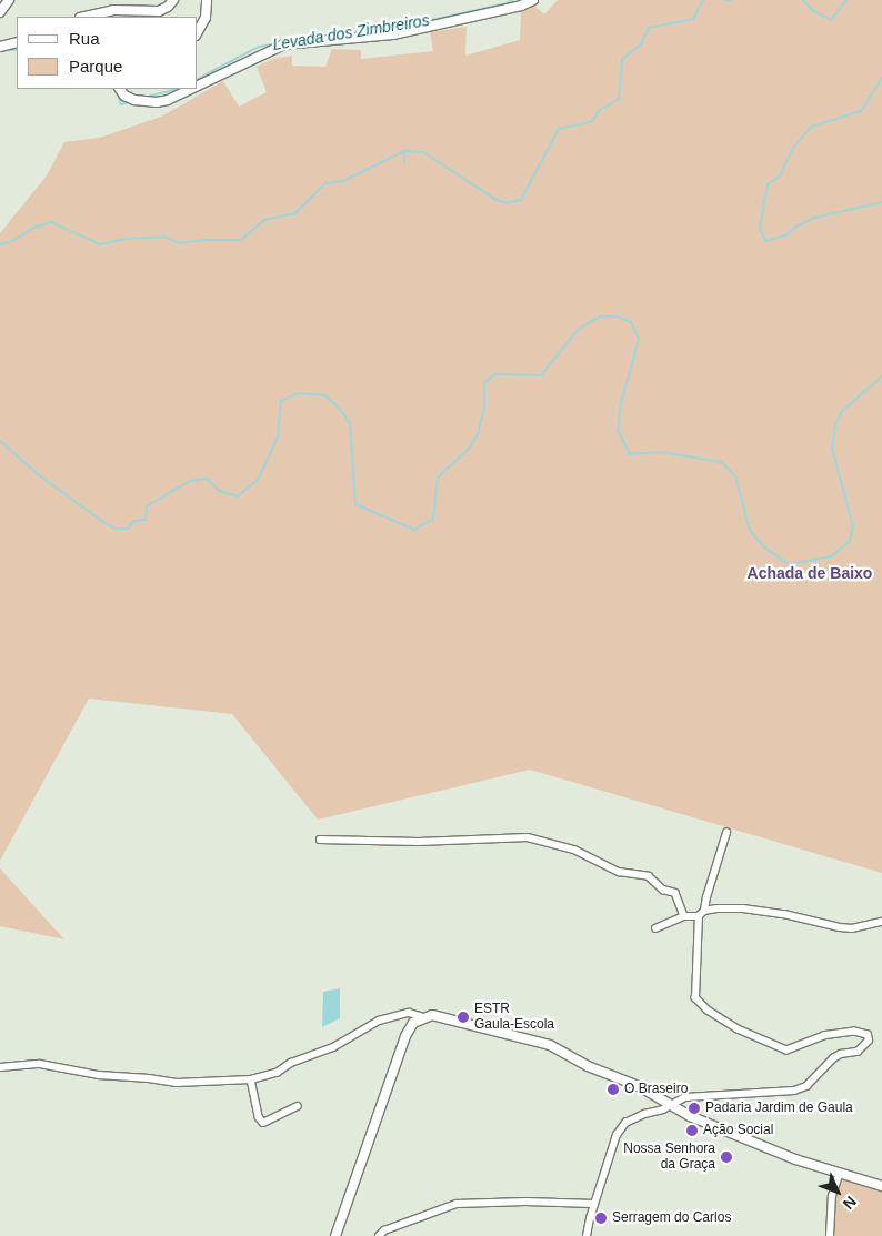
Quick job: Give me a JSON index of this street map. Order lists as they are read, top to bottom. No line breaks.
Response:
{"districts":["Achada de Baixo"],"water":["Levada dos Zimbreiros"],"places":["ESTR Gaula-Escola","O Braseiro","Padaria Jardim de Gaula","Ação Social","Nossa Senhora da Graça","Serragem do Carlos"],"legend":["Rua","Parque"],"north":"bottom right"}
